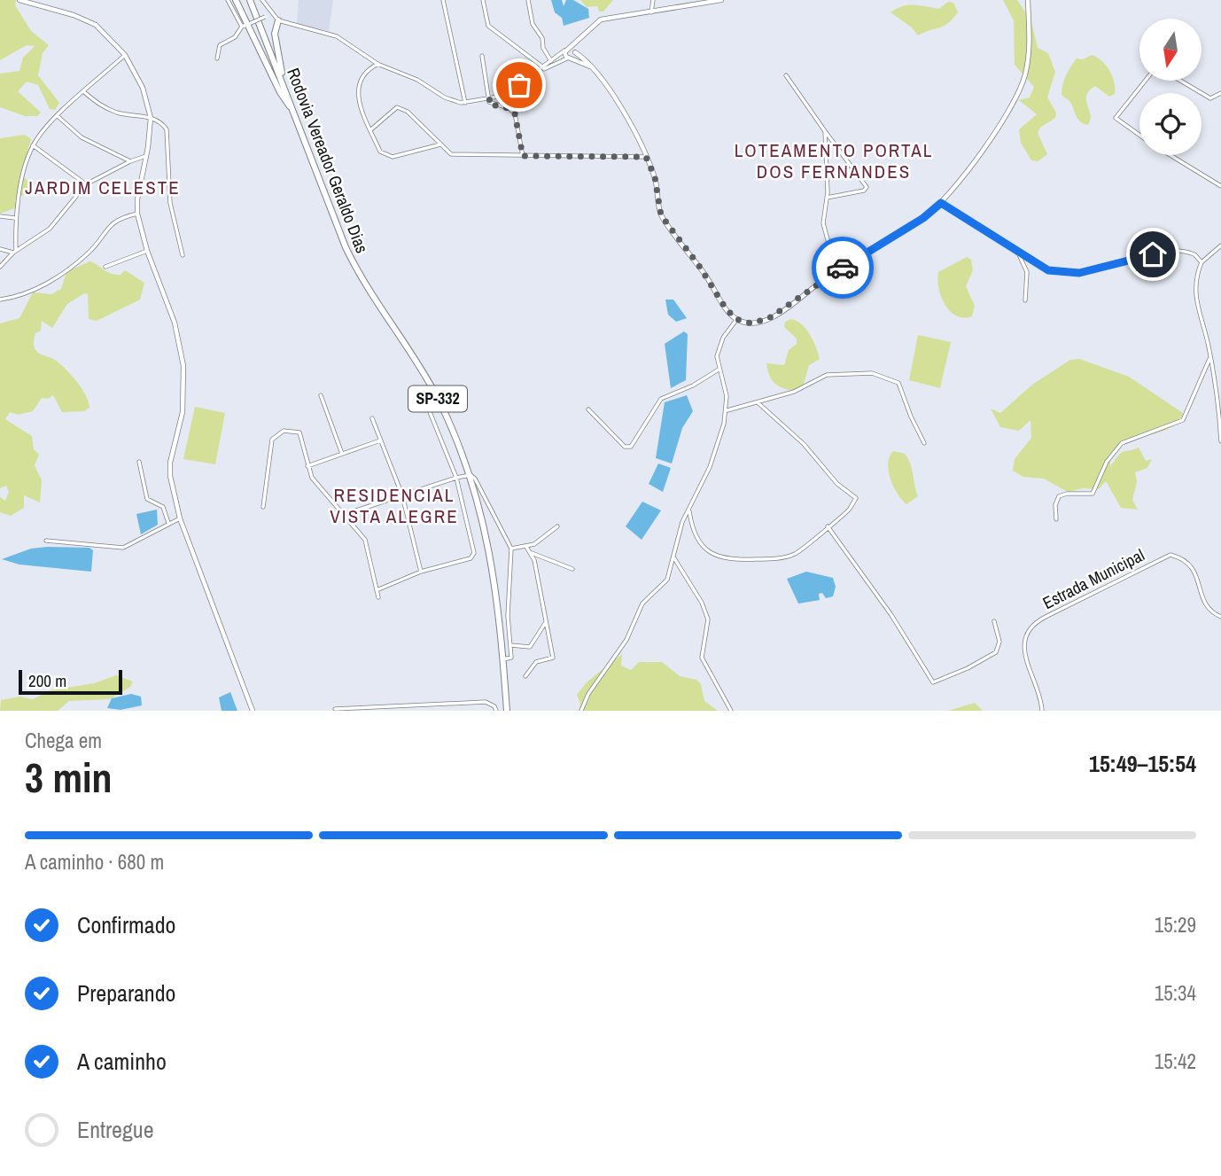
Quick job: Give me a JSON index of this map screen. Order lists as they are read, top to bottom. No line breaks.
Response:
{"streets":{"main road":["Rodovia Vereador Geraldo Dias","SP-332"],"street":["Estrada Municipal"]},"districts":["LOTEAMENTO PORTAL DOS FERNANDES","JARDIM CELESTE","RESIDENCIAL VISTA ALEGRE"],"scale_bar":"200 m","north":"bottom","page":{"scale":"200 m","heading":["3 min","Chega em","15:49–15:54"],"bar":"A caminho · 680 m","list":[["Confirmado","15:29"],["Preparando","15:34"],["A caminho","15:42"],"Entregue"]}}
